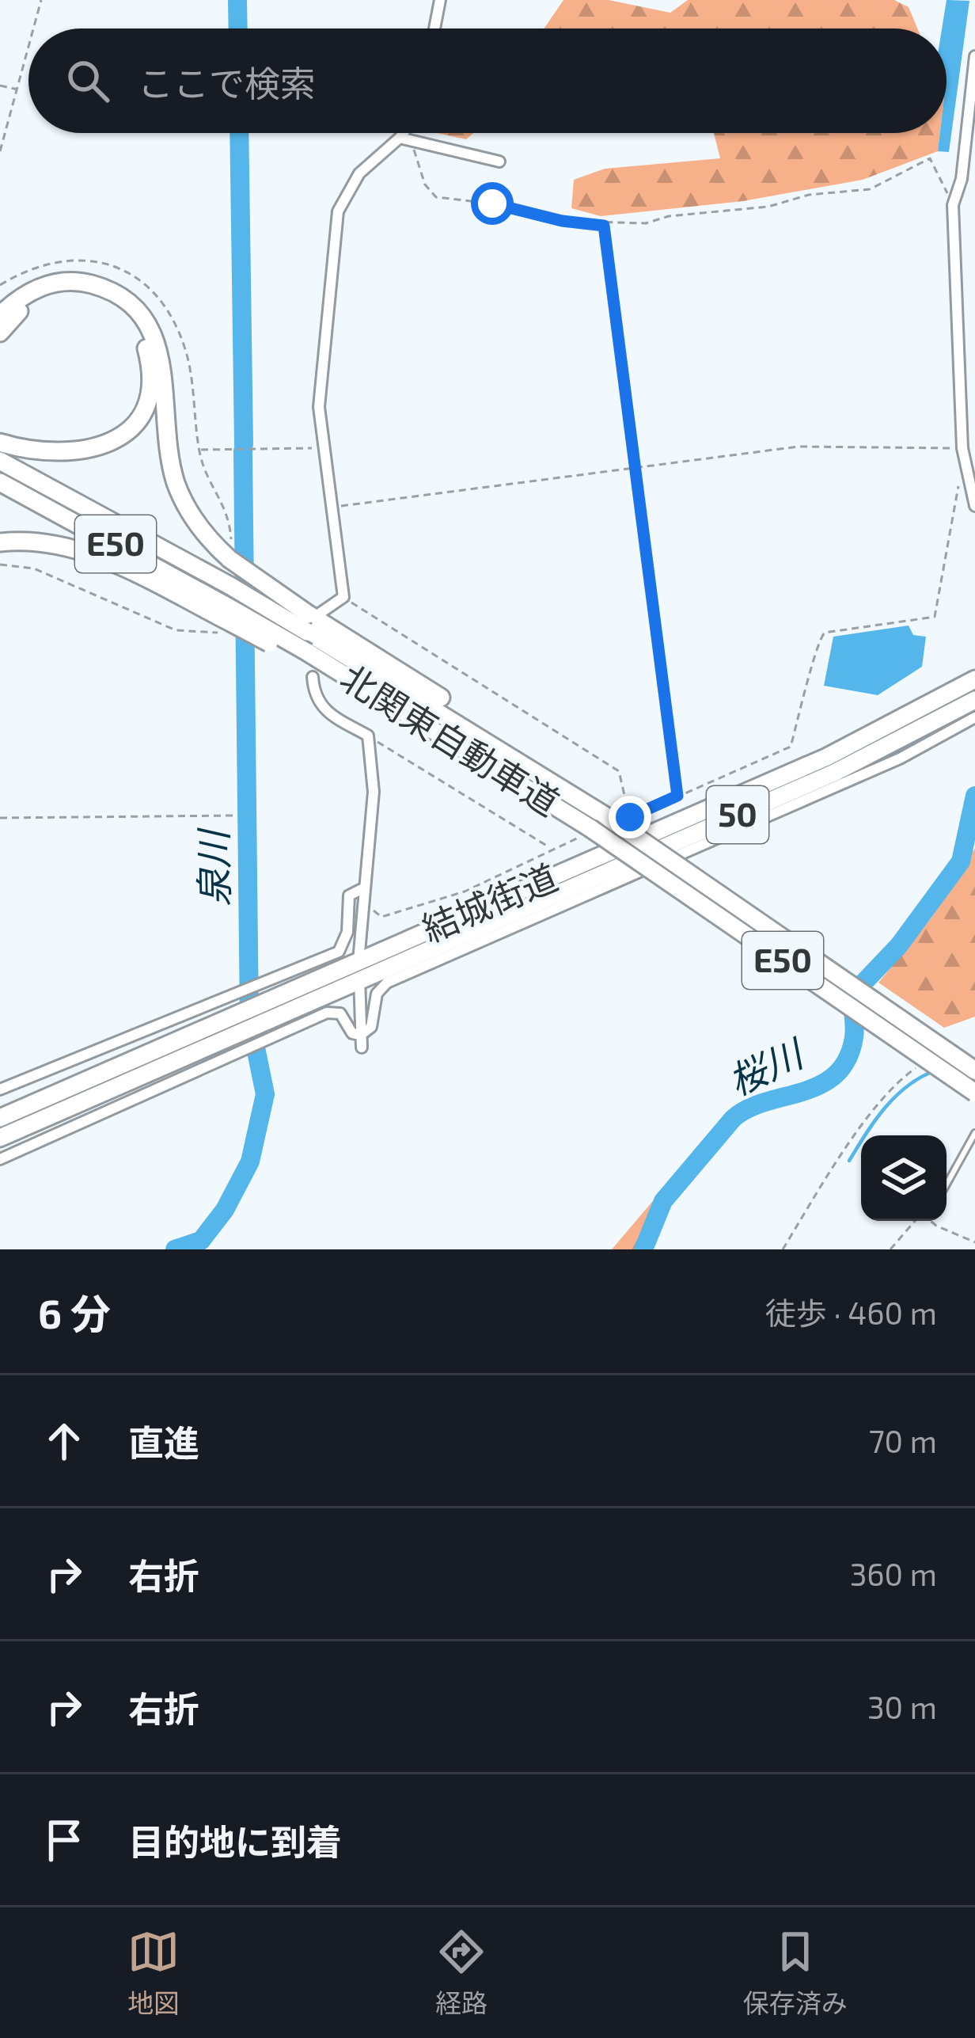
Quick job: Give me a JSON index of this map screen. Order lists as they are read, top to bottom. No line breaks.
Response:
{"streets":{"highway":["E50","北関東自動車道","50","結城街道"]},"water":["泉川","桜川"],"page":{"search":"ここで検索","heading":["6 分","徒歩 · 460 m"],"list":[["直進","70 m"],["右折","360 m"],["右折","30 m"],"目的地に到着"],"nav":["地図","経路","保存済み"]}}
